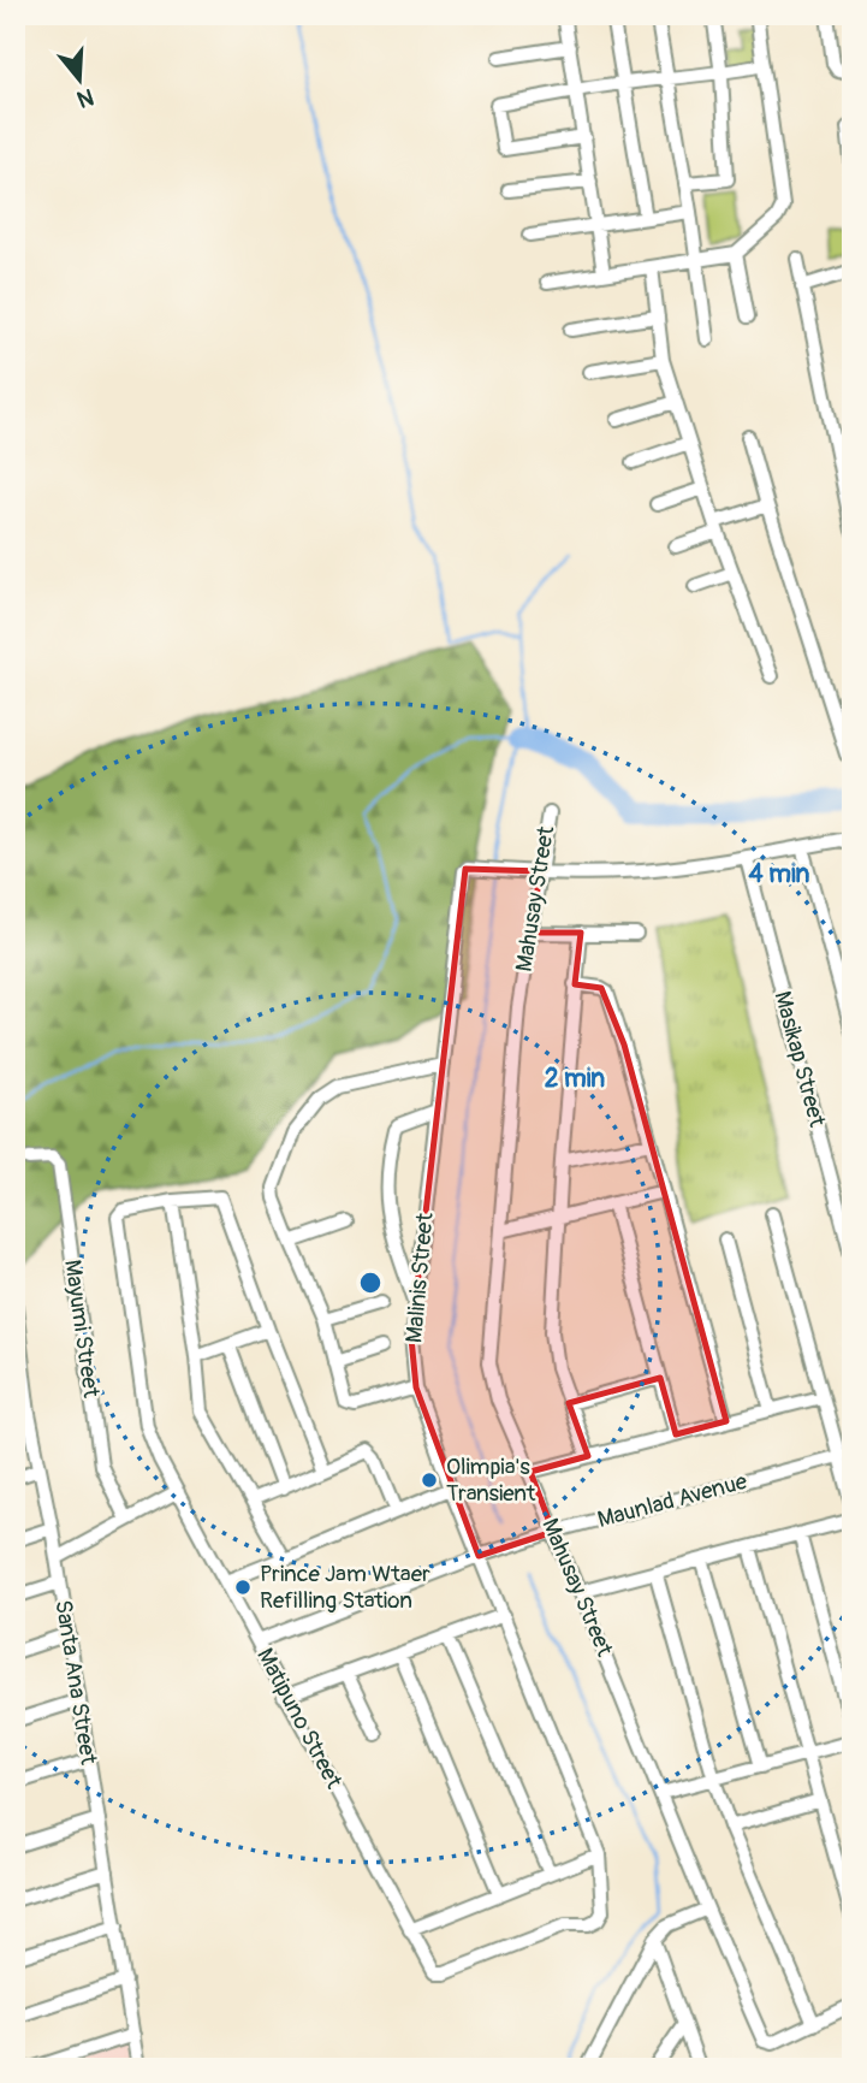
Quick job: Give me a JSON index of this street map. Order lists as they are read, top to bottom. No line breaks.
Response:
{"streets":{"street":["Mahusay Street","Masikap Street","Malinis Street","Mayumi Street","Maunlad Avenue","Santa Ana Street","Matipuno Street"]},"crossings":[["Mahusay Street","Malinis Street"],["Mahusay Street","Maunlad Avenue"],["Malinis Street","Maunlad Avenue"],["Malinis Street","Matipuno Street"],["Maunlad Avenue","Matipuno Street"]],"places":["Olimpia's Transient","Prince Jam Wtaer Refilling Station"],"north":"bottom","rings":["4 min","2 min"]}
